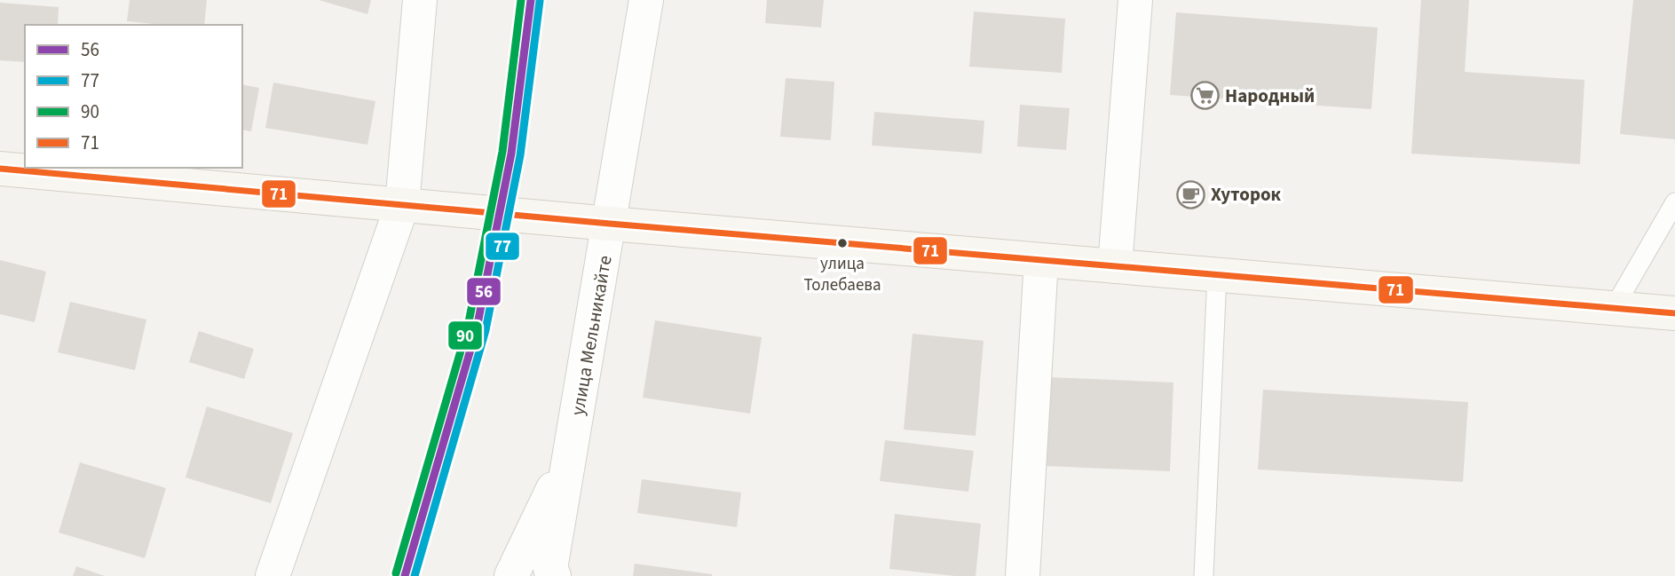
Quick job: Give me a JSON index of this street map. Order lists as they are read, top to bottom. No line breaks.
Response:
{"streets":{"street":["улица Мельникайте"]},"places":{"supermarket":["Народный"],"cafe":["Хуторок"],"other":["улица Толебаева"]},"lines":["transit line 56","transit line 90","transit line 77","transit line 71"],"legend":["56","77","90","71"]}
